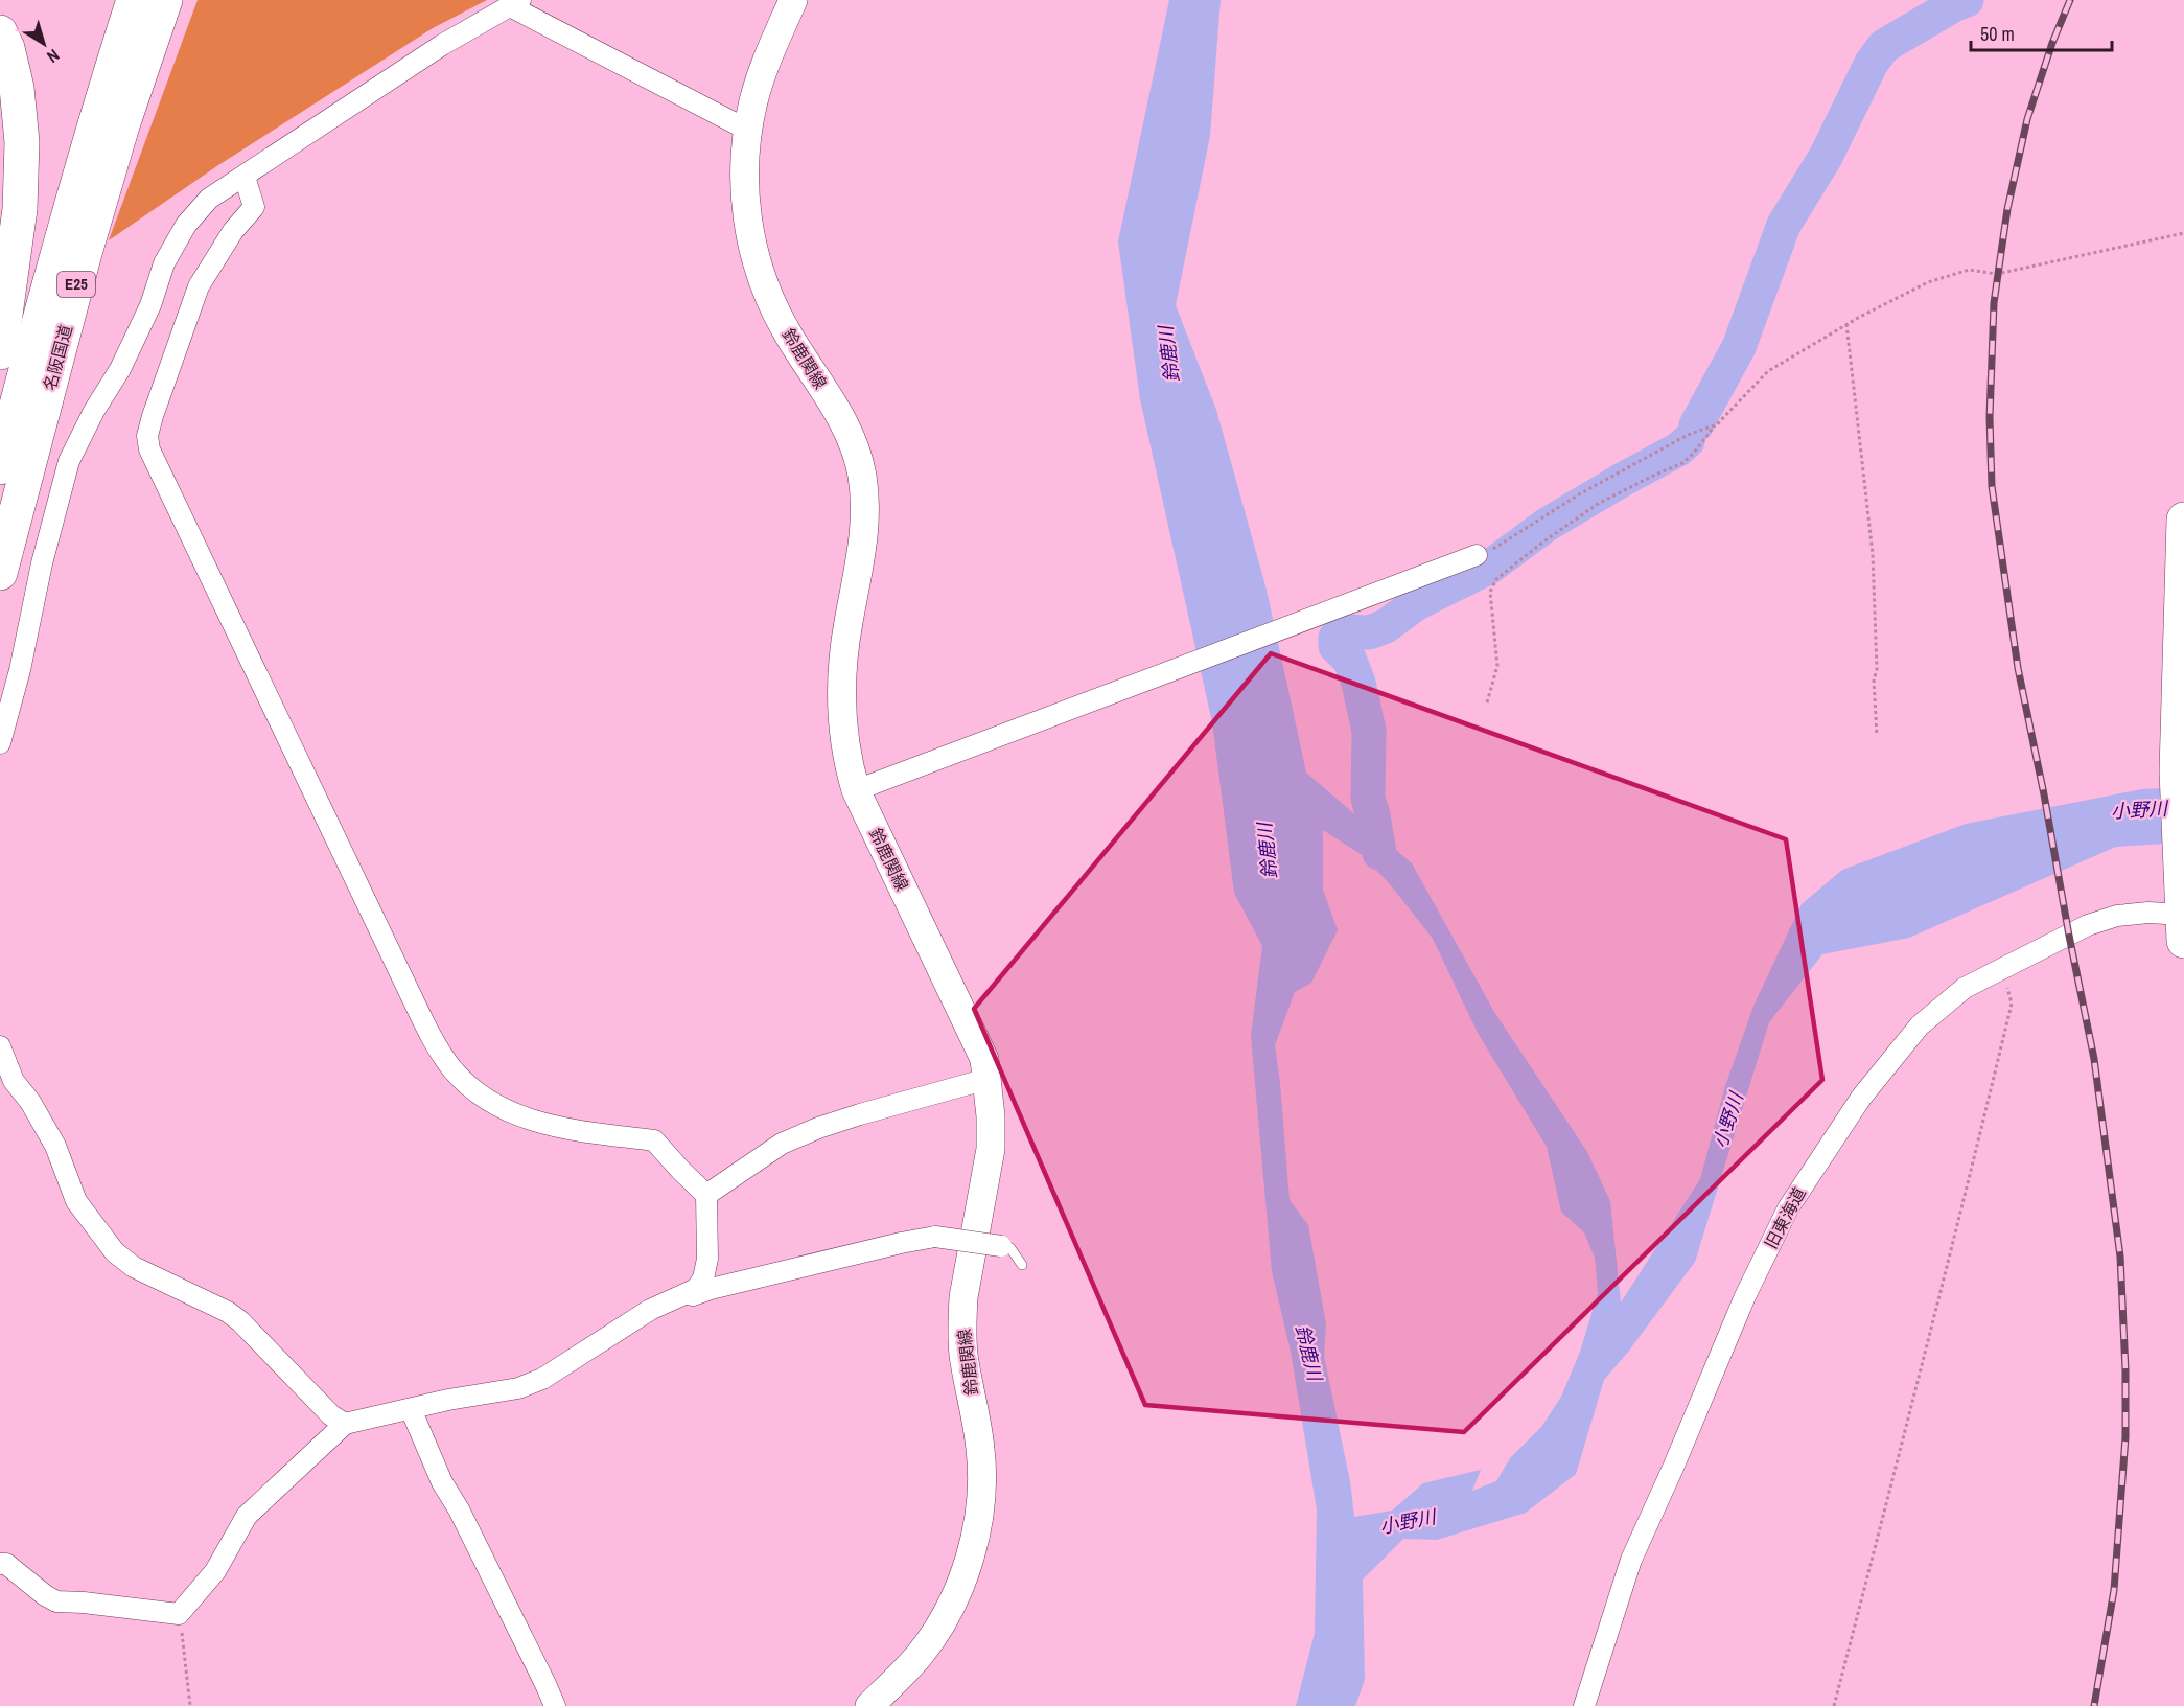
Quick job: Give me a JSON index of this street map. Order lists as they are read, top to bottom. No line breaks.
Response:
{"streets":{"highway":["E25","名阪国道"],"main road":["鈴鹿関線"],"street":["旧東海道"]},"water":["鈴鹿川","小野川"],"scale_bar":"50 m","north":"bottom right"}
